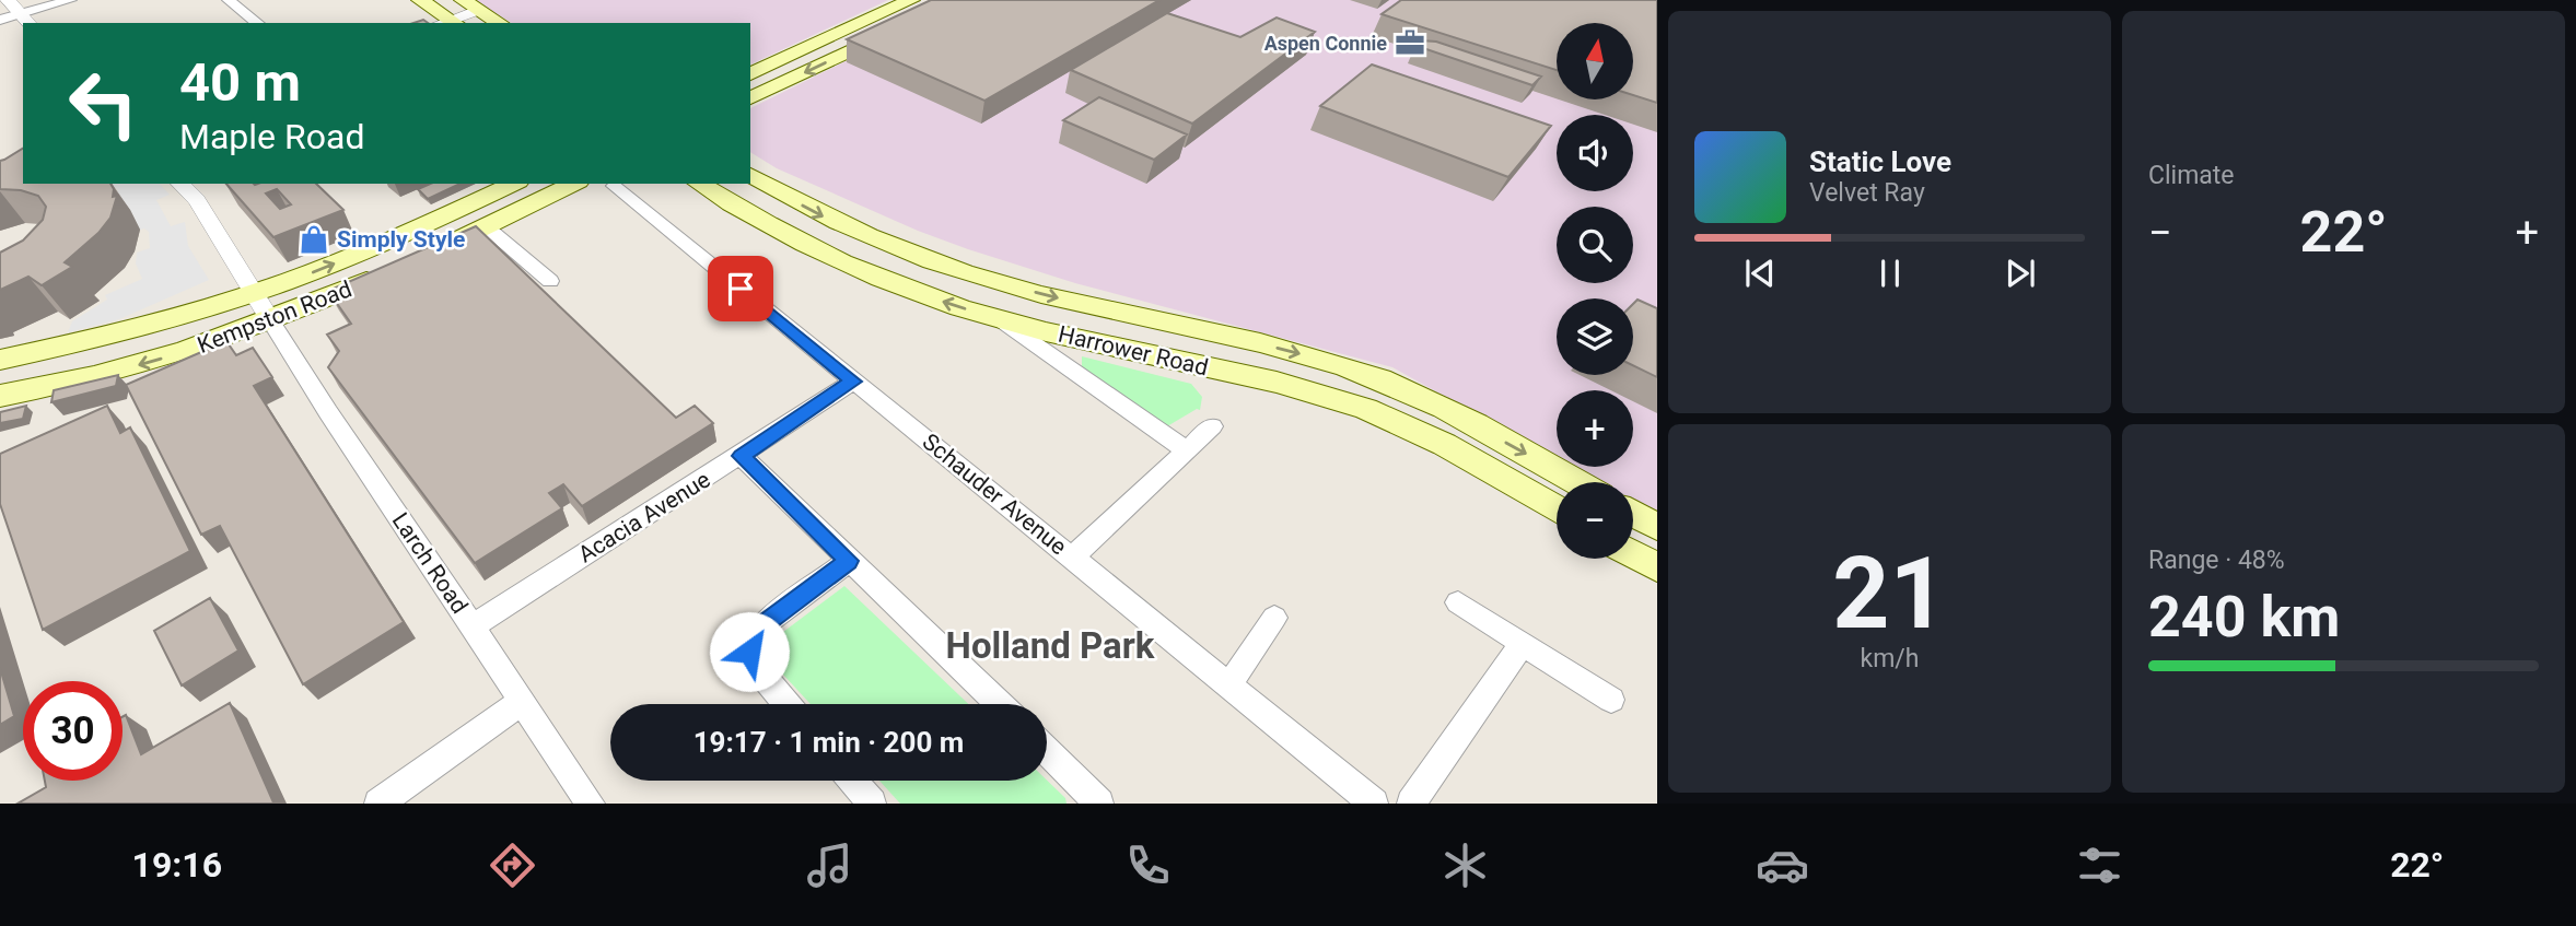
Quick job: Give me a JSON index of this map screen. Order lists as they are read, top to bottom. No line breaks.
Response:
{"streets":{"main road":["Kempston Road","Harrower Road"],"street":["Schauder Avenue","Acacia Avenue","Larch Road"]},"crossings":[["Kempston Road","Larch Road"],["Schauder Avenue","Acacia Avenue"],["Acacia Avenue","Larch Road"]],"districts":["Holland Park"],"places":{"office":["Aspen Connie"],"shop":["Simply Style"]},"north":"top","page":{"tile":["Climate",["21","km/h"],["Range · 48%","240 km"]],"map_buttons":["+","−"],"turn":["40 m","Maple Road"],"song":["Static Love","Velvet Ray"],"heat":["−","22°","+"],"limit":"30","trip":"19:17 · 1 min · 200 m","tabs":["19:16","22°"]}}
